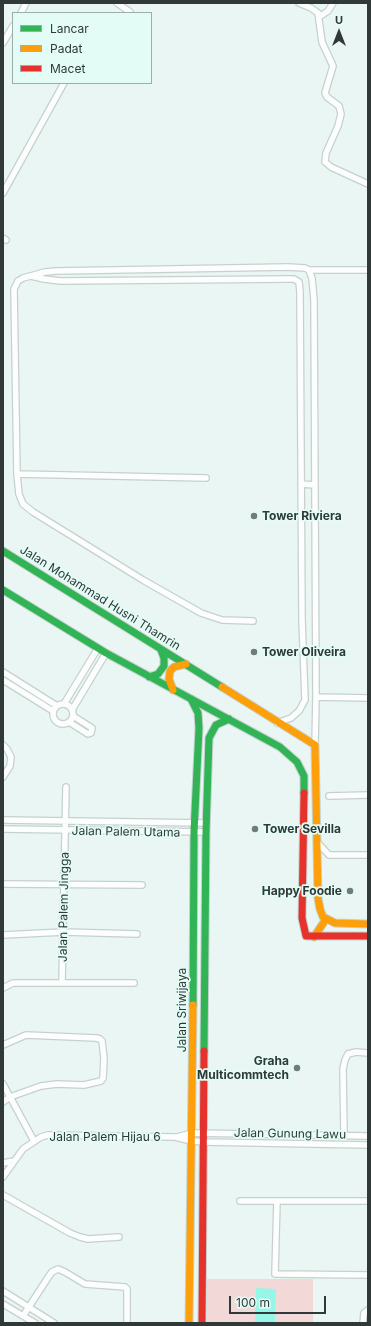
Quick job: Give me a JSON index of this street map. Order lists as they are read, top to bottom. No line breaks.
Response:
{"streets":{"street":["Jalan Mohammad Husni Thamrin","Jalan Palem Utama","Jalan Palem Jingga","Jalan Sriwijaya","Jalan Gunung Lawu","Jalan Palem Hijau 6"]},"crossings":[["Jalan Palem Utama","Jalan Palem Jingga"],["Jalan Palem Utama","Jalan Sriwijaya"],["Jalan Sriwijaya","Jalan Gunung Lawu"],["Jalan Gunung Lawu","Jalan Palem Hijau 6"]],"places":["Tower Riviera","Tower Oliveira","Tower Sevilla","Happy Foodie","Graha Multicommtech"],"legend":["Lancar","Padat","Macet"],"scale_bar":"100 m","north":"top"}
